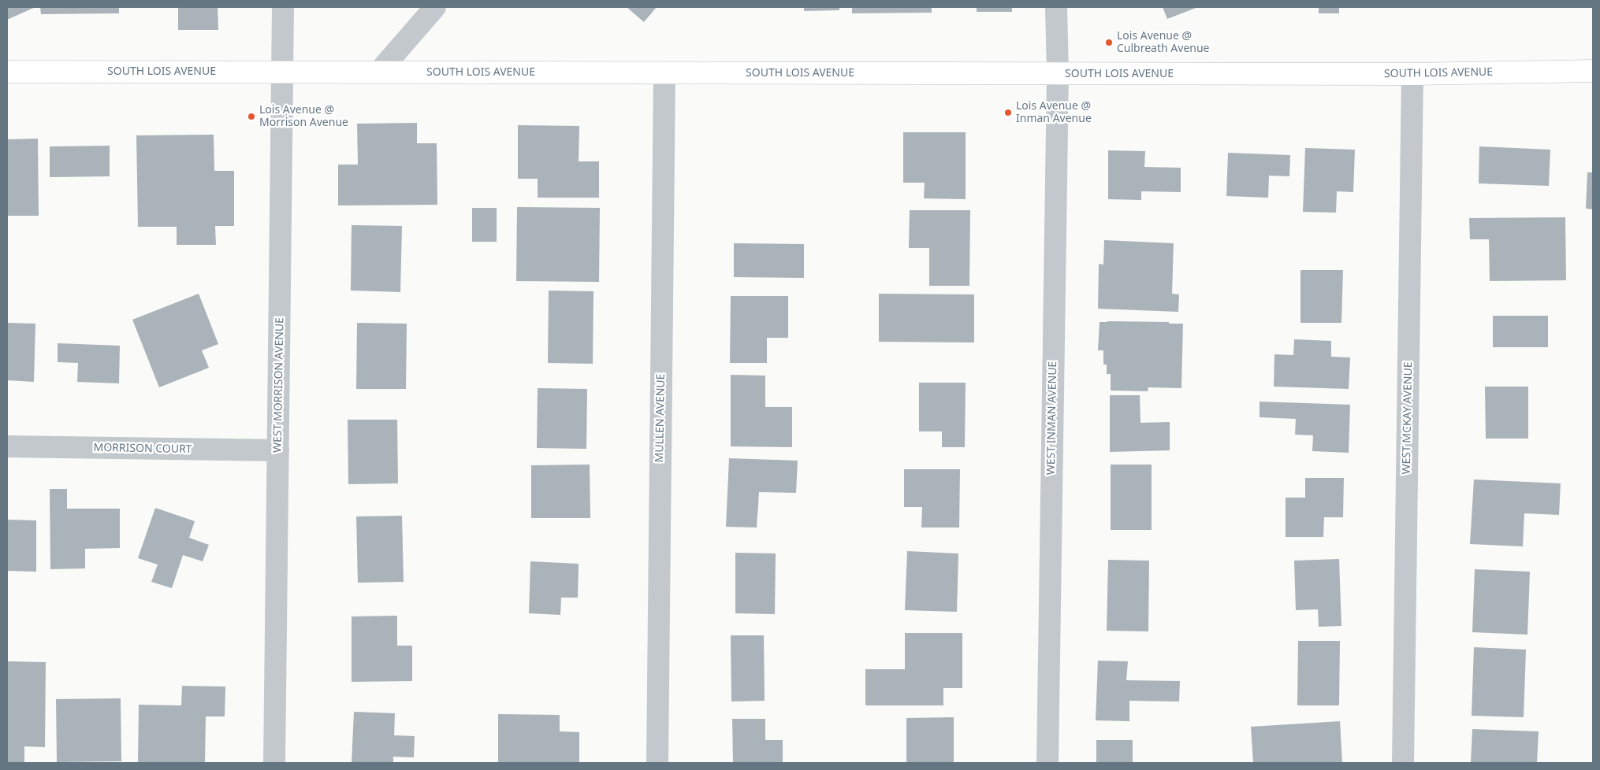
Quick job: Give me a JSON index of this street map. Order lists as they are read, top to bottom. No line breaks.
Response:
{"streets":{"street":["SOUTH LOIS AVENUE","WEST MORRISON AVENUE","MULLEN AVENUE","WEST INMAN AVENUE","WEST MCKAY AVENUE","MORRISON COURT"]},"crossings":[["SOUTH LOIS AVENUE","WEST MORRISON AVENUE"],["SOUTH LOIS AVENUE","MULLEN AVENUE"],["SOUTH LOIS AVENUE","WEST INMAN AVENUE"],["SOUTH LOIS AVENUE","WEST MCKAY AVENUE"],["WEST MORRISON AVENUE","MORRISON COURT"]],"places":["Lois Avenue @ Culbreath Avenue","Lois Avenue @ Inman Avenue","Lois Avenue @ Morrison Avenue"]}
